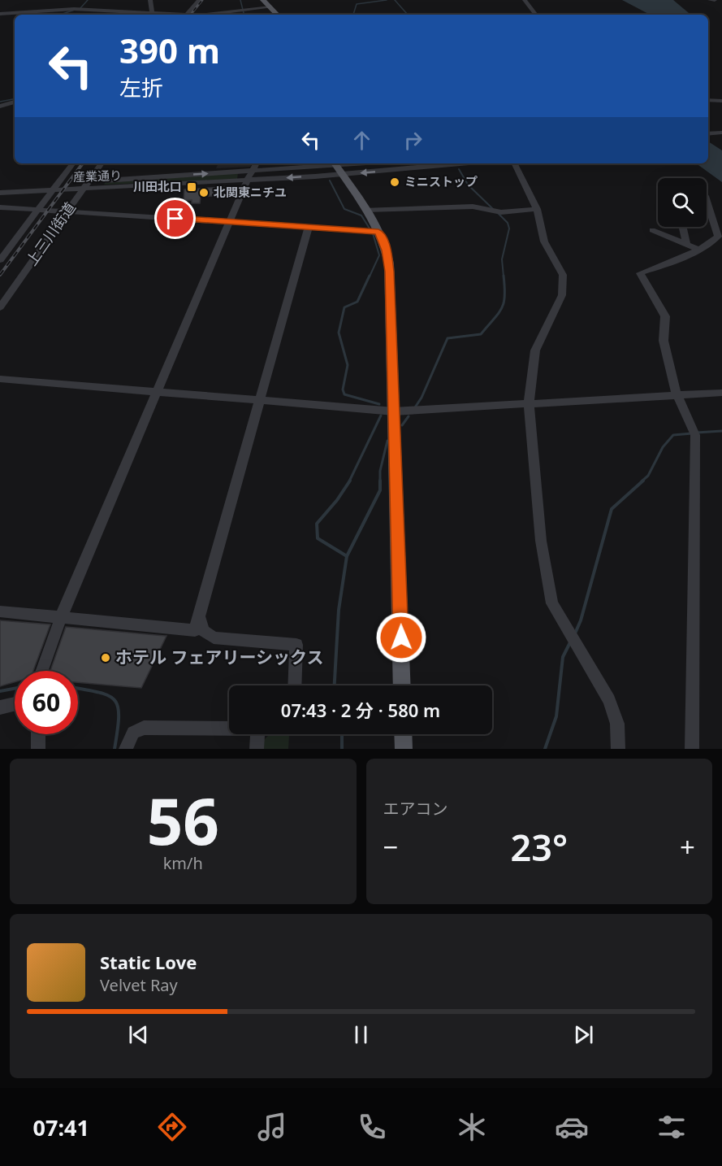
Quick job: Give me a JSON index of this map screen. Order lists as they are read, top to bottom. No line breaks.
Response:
{"streets":{"street":["産業通り","上三川街道"]},"crossings":[["産業通り","上三川街道"]],"places":{"other":["ミニストップ","北関東ニチユ","ホテル フェアリーシックス"],"transit":["川田北口"]},"page":{"turn":["390 m","左折"],"limit":"60","trip":"07:43 · 2 分 · 580 m","tile":[["56","km/h"],"エアコン"],"heat":["−","23°","+"],"song":["Static Love","Velvet Ray"],"tabs":"07:41"}}
